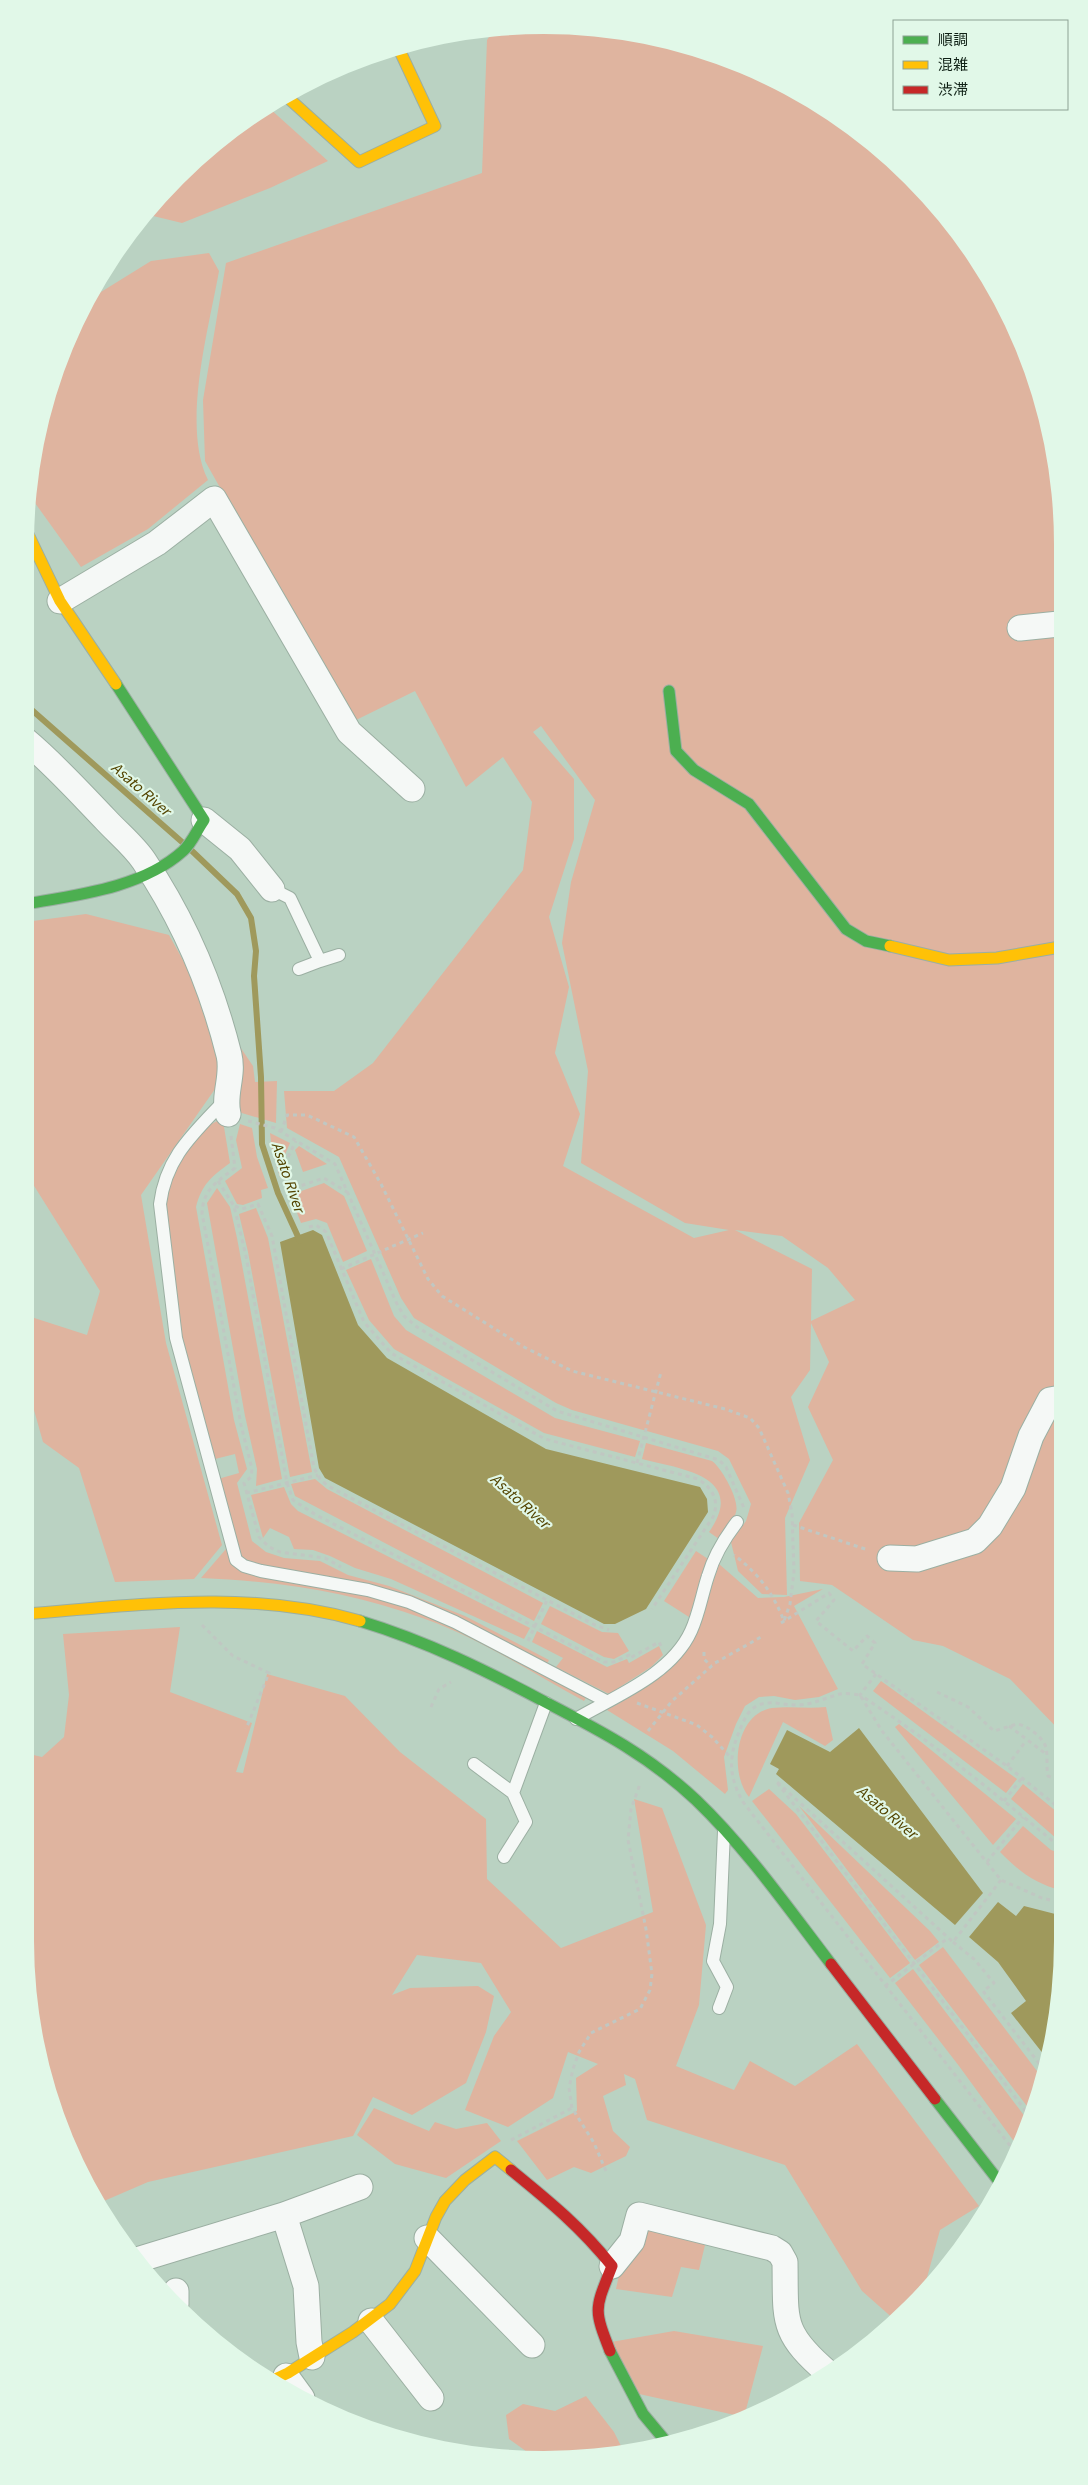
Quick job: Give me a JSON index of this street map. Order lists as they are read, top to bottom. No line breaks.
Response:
{"water":["Asato River"],"legend":["順調","混雑","渋滞"]}
